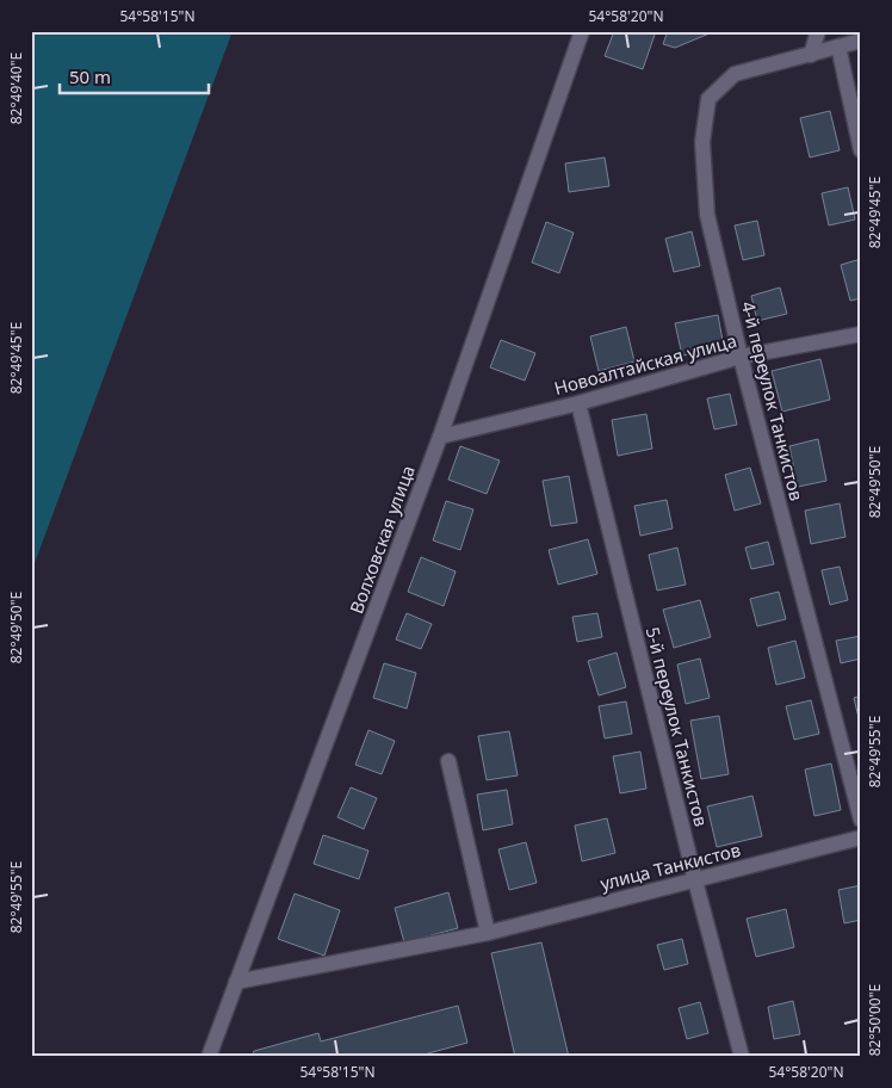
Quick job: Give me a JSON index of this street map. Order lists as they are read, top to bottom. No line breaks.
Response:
{"streets":{"street":["Новоалтайская улица","4-й переулок Танкистов","Волховская улица","5-й переулок Танкистов","улица Танкистов"]},"crossings":[["Новоалтайская улица","4-й переулок Танкистов"],["Новоалтайская улица","Волховская улица"],["Новоалтайская улица","5-й переулок Танкистов"],["Волховская улица","улица Танкистов"],["5-й переулок Танкистов","улица Танкистов"]],"scale_bar":"50 m","coordinates":["54°58'15\"N","54°58'20\"N","82°49'40\"E","82°49'45\"E","82°49'50\"E","82°49'55\"E","82°50'00\"E"]}
